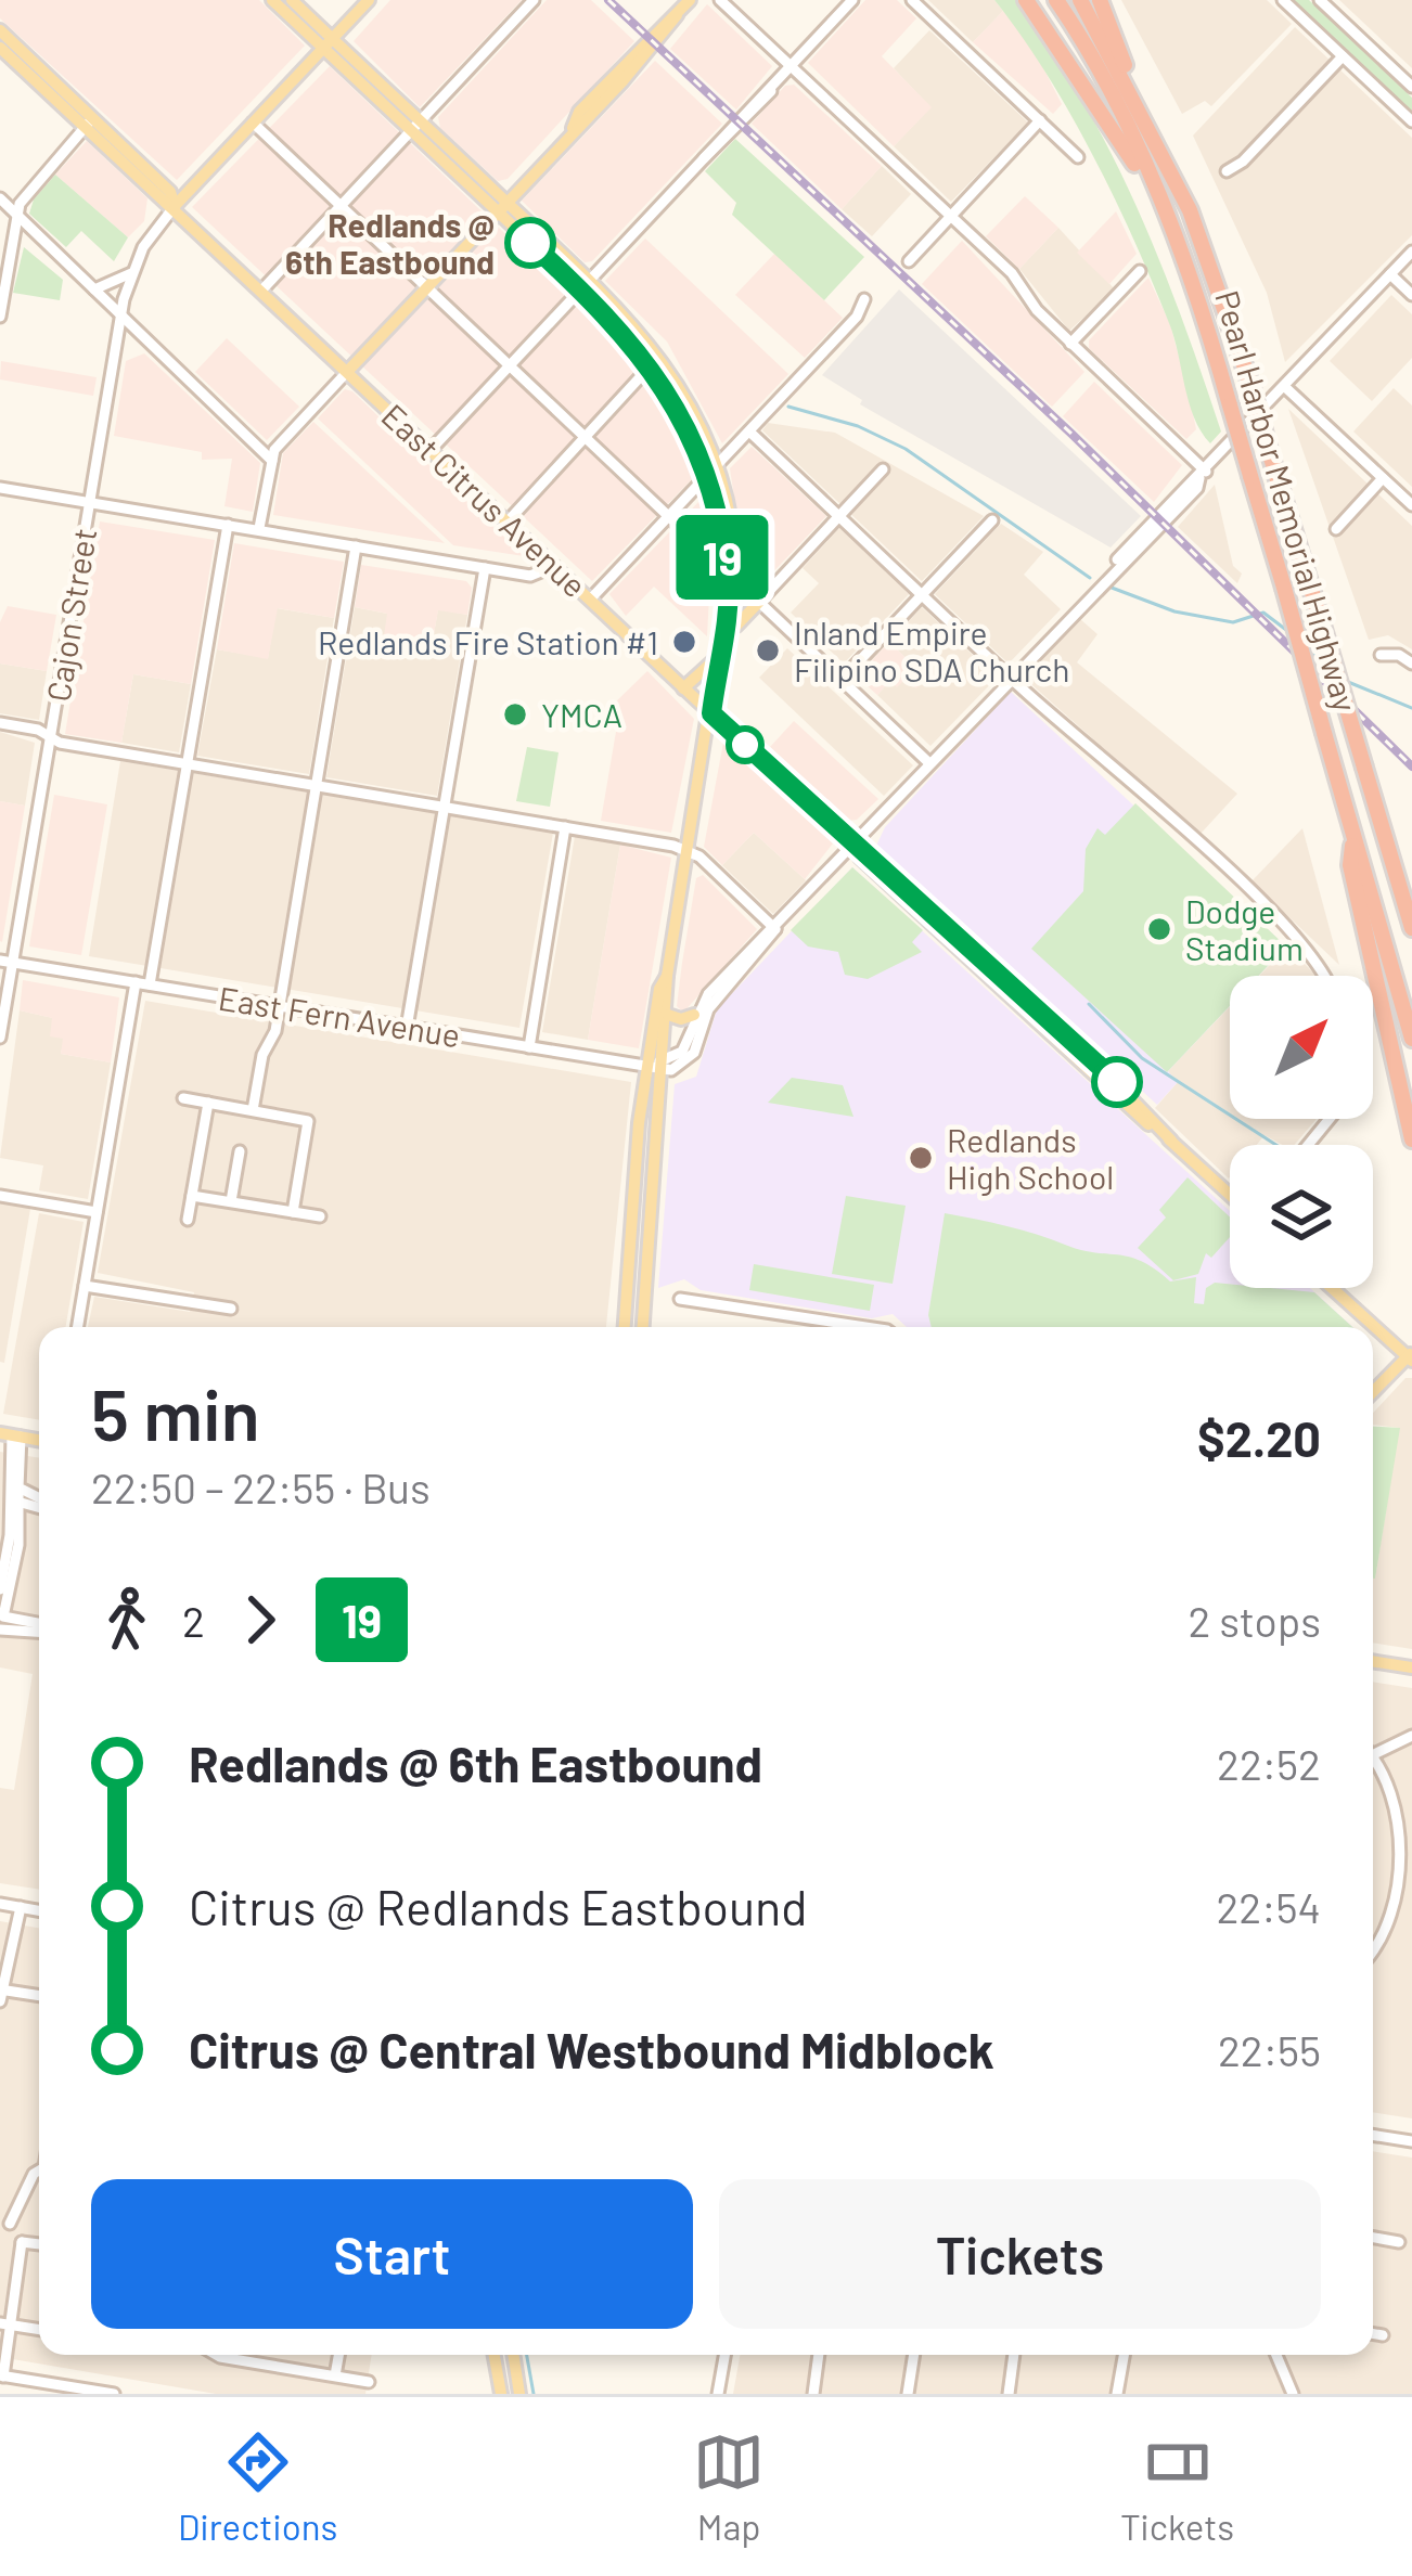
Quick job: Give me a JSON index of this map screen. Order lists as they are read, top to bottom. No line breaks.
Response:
{"streets":{"highway":["Pearl Harbor Memorial Highway"],"main road":["East Citrus Avenue"],"street":["Cajon Street","East Fern Avenue"]},"crossings":[["East Citrus Avenue","Cajon Street"],["Cajon Street","East Fern Avenue"]],"places":["Redlands @ 6th Eastbound","Redlands Fire Station #1","Inland Empire Filipino SDA Church","YMCA","Dodge Stadium","Redlands High School"],"lines":["bus line 19"],"north":"top right","page":{"on_map":"19","heading":["5 min","22:50 – 22:55 · Bus","$2.20"],"legs":["2","19","2 stops"],"list":[{"name":"Redlands @ 6th Eastbound","value":"22:52"},{"name":"Citrus @ Redlands Eastbound","value":"22:54"},{"name":"Citrus @ Central Westbound Midblock","value":"22:55"}],"buttons":["Start","Tickets"],"tabs":["Directions","Map","Tickets"]}}
